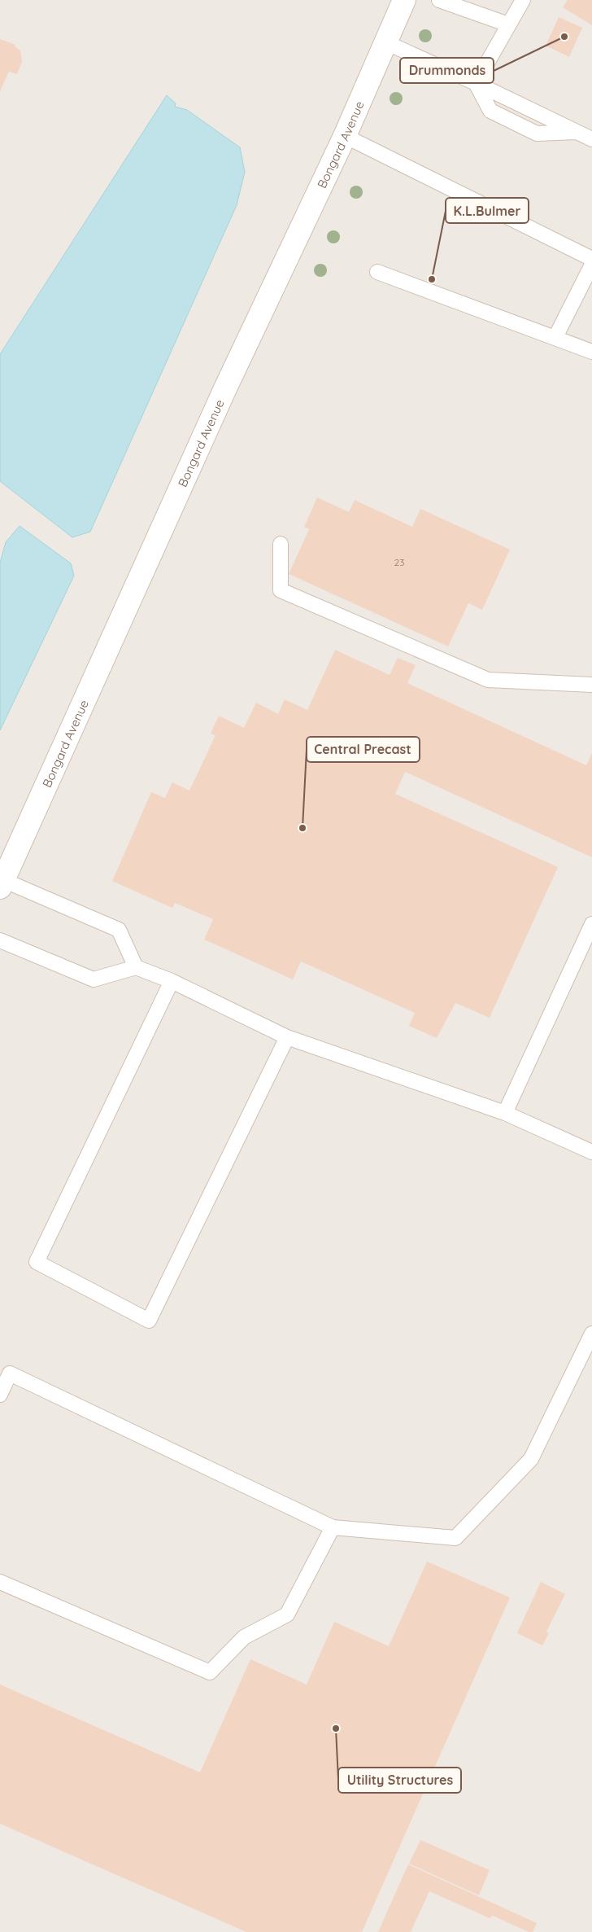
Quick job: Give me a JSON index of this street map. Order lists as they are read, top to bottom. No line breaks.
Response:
{"streets":{"street":["Bongard Avenue"]},"places":["Drummonds","K.L.Bulmer","Central Precast","Utility Structures"],"house_numbers":["23"]}
